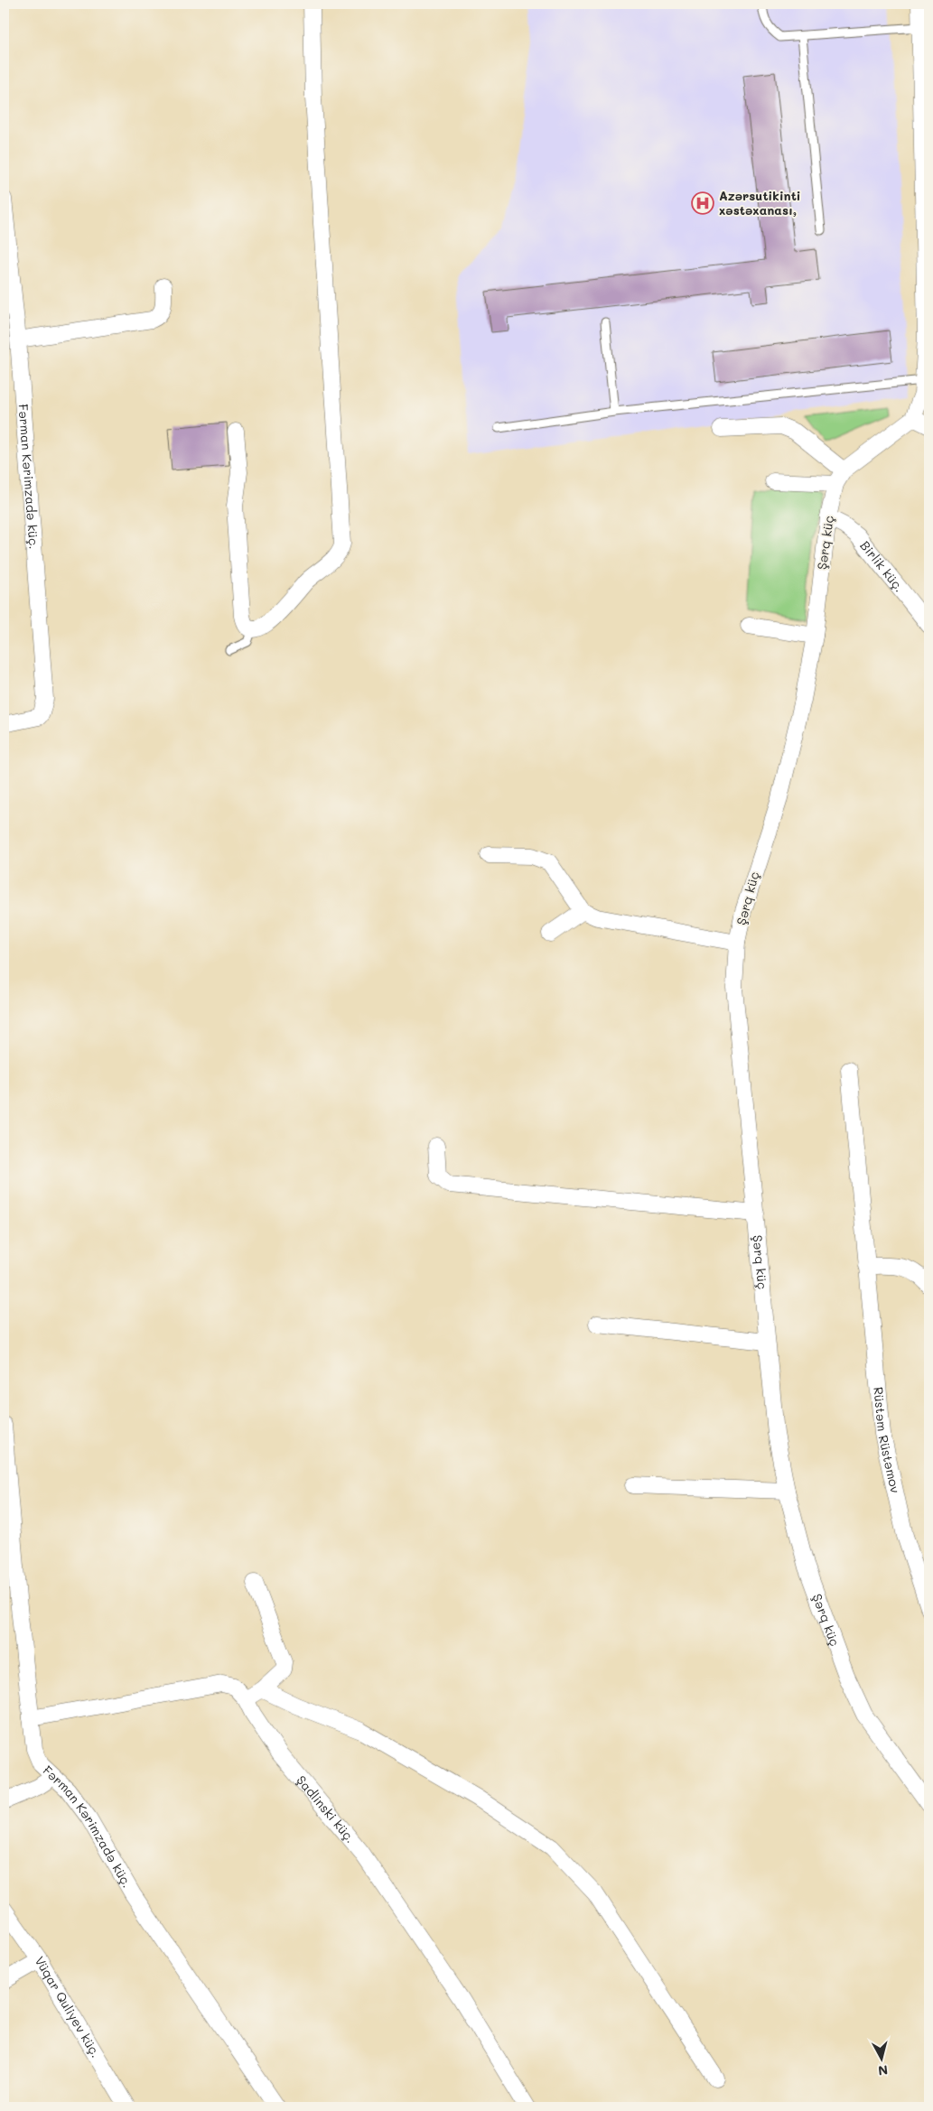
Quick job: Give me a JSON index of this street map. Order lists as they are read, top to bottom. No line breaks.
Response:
{"streets":{"street":["Fərman Kərimzadə küç.","Şərq küç","Birlik küç.","Rüstəm Rüstəmov","Şadlinski küç.","Vüqar Quliyev küç."]},"crossings":[["Fərman Kərimzadə küç.","Şadlinski küç."],["Şərq küç","Birlik küç."]],"places":{"hospital":["Azərsutikinti xəstəxanası,"]},"north":"bottom"}
